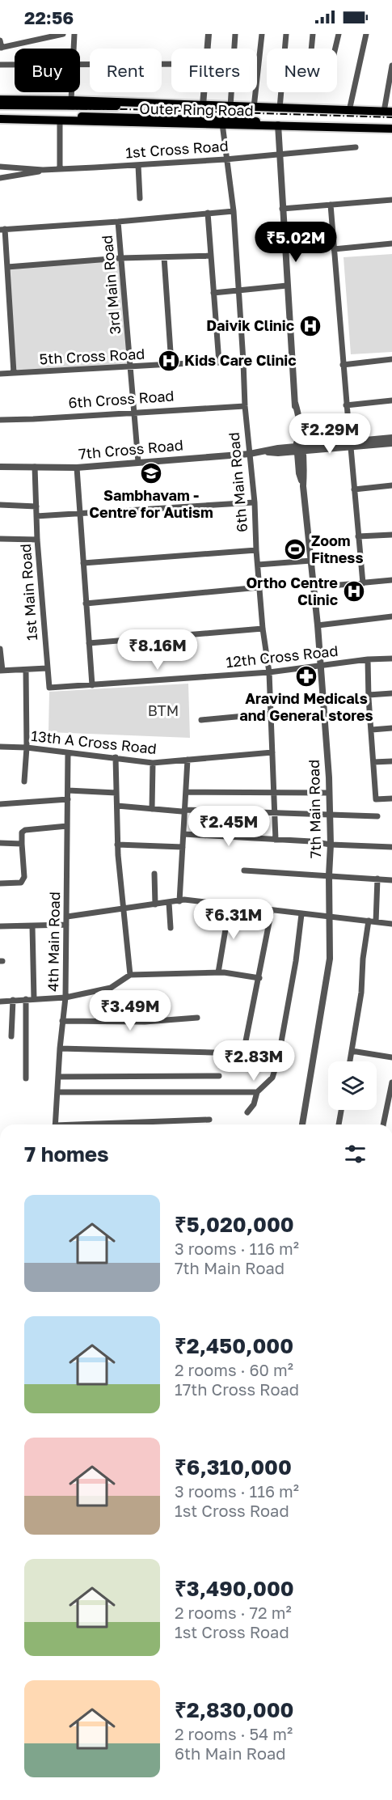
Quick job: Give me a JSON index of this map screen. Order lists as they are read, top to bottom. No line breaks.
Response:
{"streets":{"main road":["Outer Ring Road"],"street":["1st Cross Road","3rd Main Road","5th Cross Road","6th Cross Road","7th Cross Road","6th Main Road","1st Main Road","12th Cross Road","13th A Cross Road","7th Main Road","4th Main Road"]},"crossings":[["Outer Ring Road","6th Main Road"],["Outer Ring Road","7th Main Road"],["1st Cross Road","6th Main Road"],["1st Cross Road","7th Main Road"],["3rd Main Road","5th Cross Road"],["3rd Main Road","6th Cross Road"],["3rd Main Road","7th Cross Road"],["5th Cross Road","6th Main Road"],["6th Cross Road","6th Main Road"],["7th Cross Road","6th Main Road"],["7th Cross Road","1st Main Road"],["7th Cross Road","7th Main Road"],["6th Main Road","12th Cross Road"],["6th Main Road","13th A Cross Road"],["1st Main Road","12th Cross Road"],["12th Cross Road","7th Main Road"],["13th A Cross Road","4th Main Road"]],"parks":["BTM"],"places":{"hospital":["Daivik Clinic","Kids Care Clinic","Ortho Centre Clinic"],"school or university":["Sambhavam - Centre for Autism"],"sports":["Zoom Fitness"],"pharmacy":["Aravind Medicals and General stores"]},"page":{"status":"22:56","chip":["Buy","Rent","Filters","New"],"price":["₹5.02M","₹2.29M","₹8.16M","₹2.45M","₹6.31M","₹3.49M","₹2.83M"],"heading":"7 homes","list":[{"name":"₹5,020,000","note":"3 rooms · 116 m² · 7th Main Road"},{"name":"₹2,450,000","note":"2 rooms · 60 m² · 17th Cross Road"},{"name":"₹6,310,000","note":"3 rooms · 116 m² · 1st Cross Road"},{"name":"₹3,490,000","note":"2 rooms · 72 m² · 1st Cross Road"},{"name":"₹2,830,000","note":"2 rooms · 54 m² · 6th Main Road"}]}}
